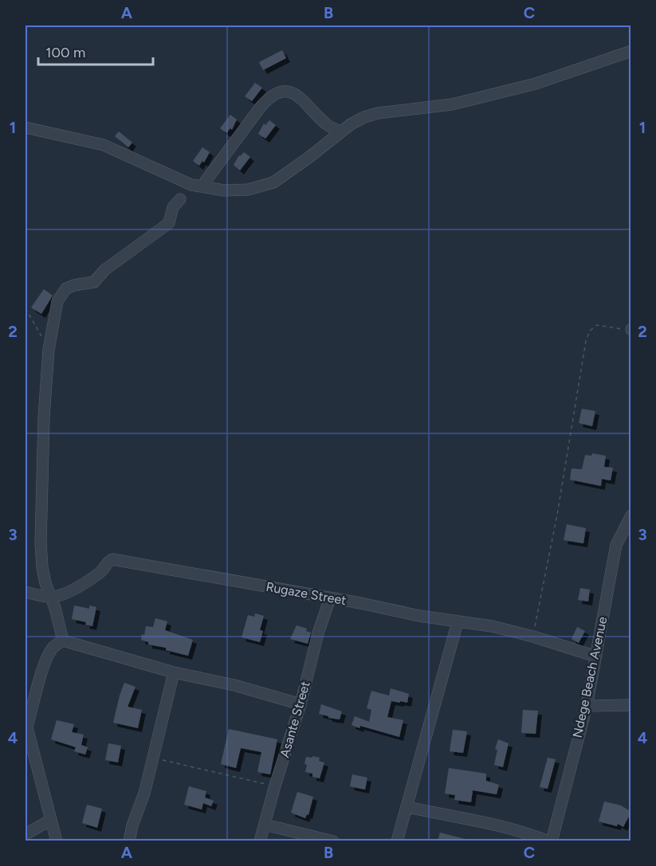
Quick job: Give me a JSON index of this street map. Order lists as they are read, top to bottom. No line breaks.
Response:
{"streets":{"street":["Rugaze Street","Ndege Beach Avenue","Asante Street"]},"crossings":[["Rugaze Street","Ndege Beach Avenue"],["Rugaze Street","Asante Street"]],"scale_bar":"100 m","grid":{"columns":["A","B","C"],"rows":["1","2","3","4"]}}
